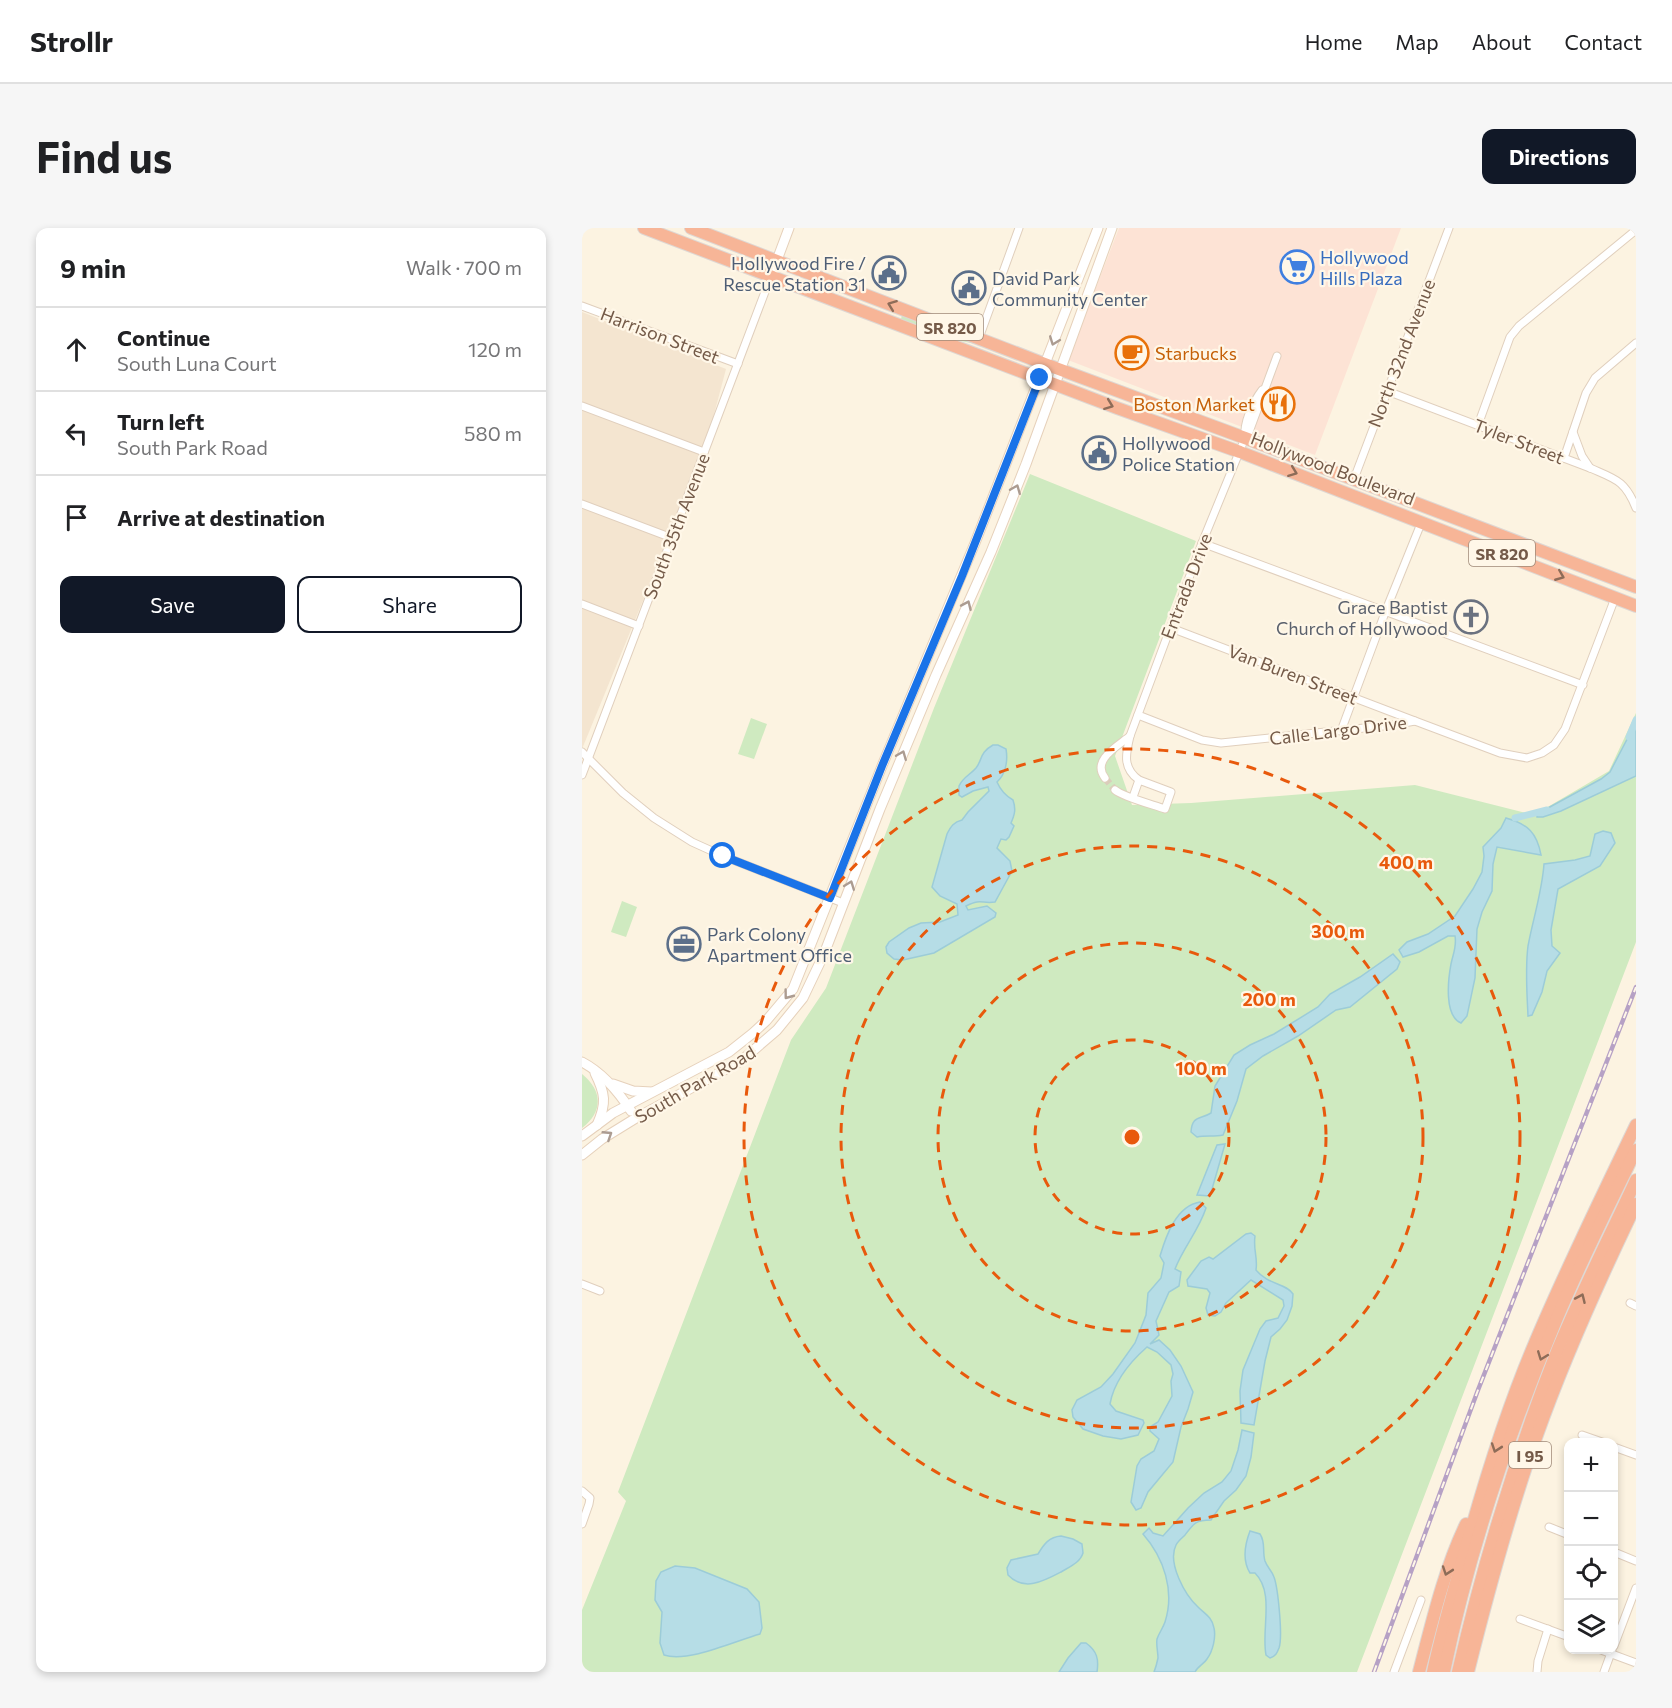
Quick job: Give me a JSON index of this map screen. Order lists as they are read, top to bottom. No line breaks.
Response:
{"streets":{"highway":["SR 820","Hollywood Boulevard","I 95"],"street":["Harrison Street","North 32nd Avenue","Tyler Street","South 35th Avenue","Entrada Drive","Van Buren Street","Calle Largo Drive","South Park Road"]},"crossings":[["Harrison Street","South 35th Avenue"],["North 32nd Avenue","Tyler Street"],["North 32nd Avenue","Hollywood Boulevard"],["Hollywood Boulevard","South 35th Avenue"],["Hollywood Boulevard","Entrada Drive"],["Hollywood Boulevard","Calle Largo Drive"],["Hollywood Boulevard","South Park Road"],["Entrada Drive","Van Buren Street"],["Entrada Drive","Calle Largo Drive"],["Van Buren Street","Calle Largo Drive"]],"places":{"supermarket":["Hollywood Hills Plaza"],"public building":["Hollywood Fire / Rescue Station 31","David Park Community Center","Hollywood Police Station"],"cafe":["Starbucks"],"restaurant":["Boston Market"],"church":["Grace Baptist Church of Hollywood"],"office":["Park Colony Apartment Office"]},"page":{"header":"Strollr","nav":["Home","Map","About","Contact"],"buttons":["Directions",["Save","Share"]],"title":"Find us","heading":["9 min","Walk · 700 m"],"list":[["Continue","South Luna Court","120 m"],["Turn left","South Park Road","580 m"],"Arrive at destination"],"map_buttons":["+","−"]},"rings":["400 m","300 m","200 m","100 m"]}
